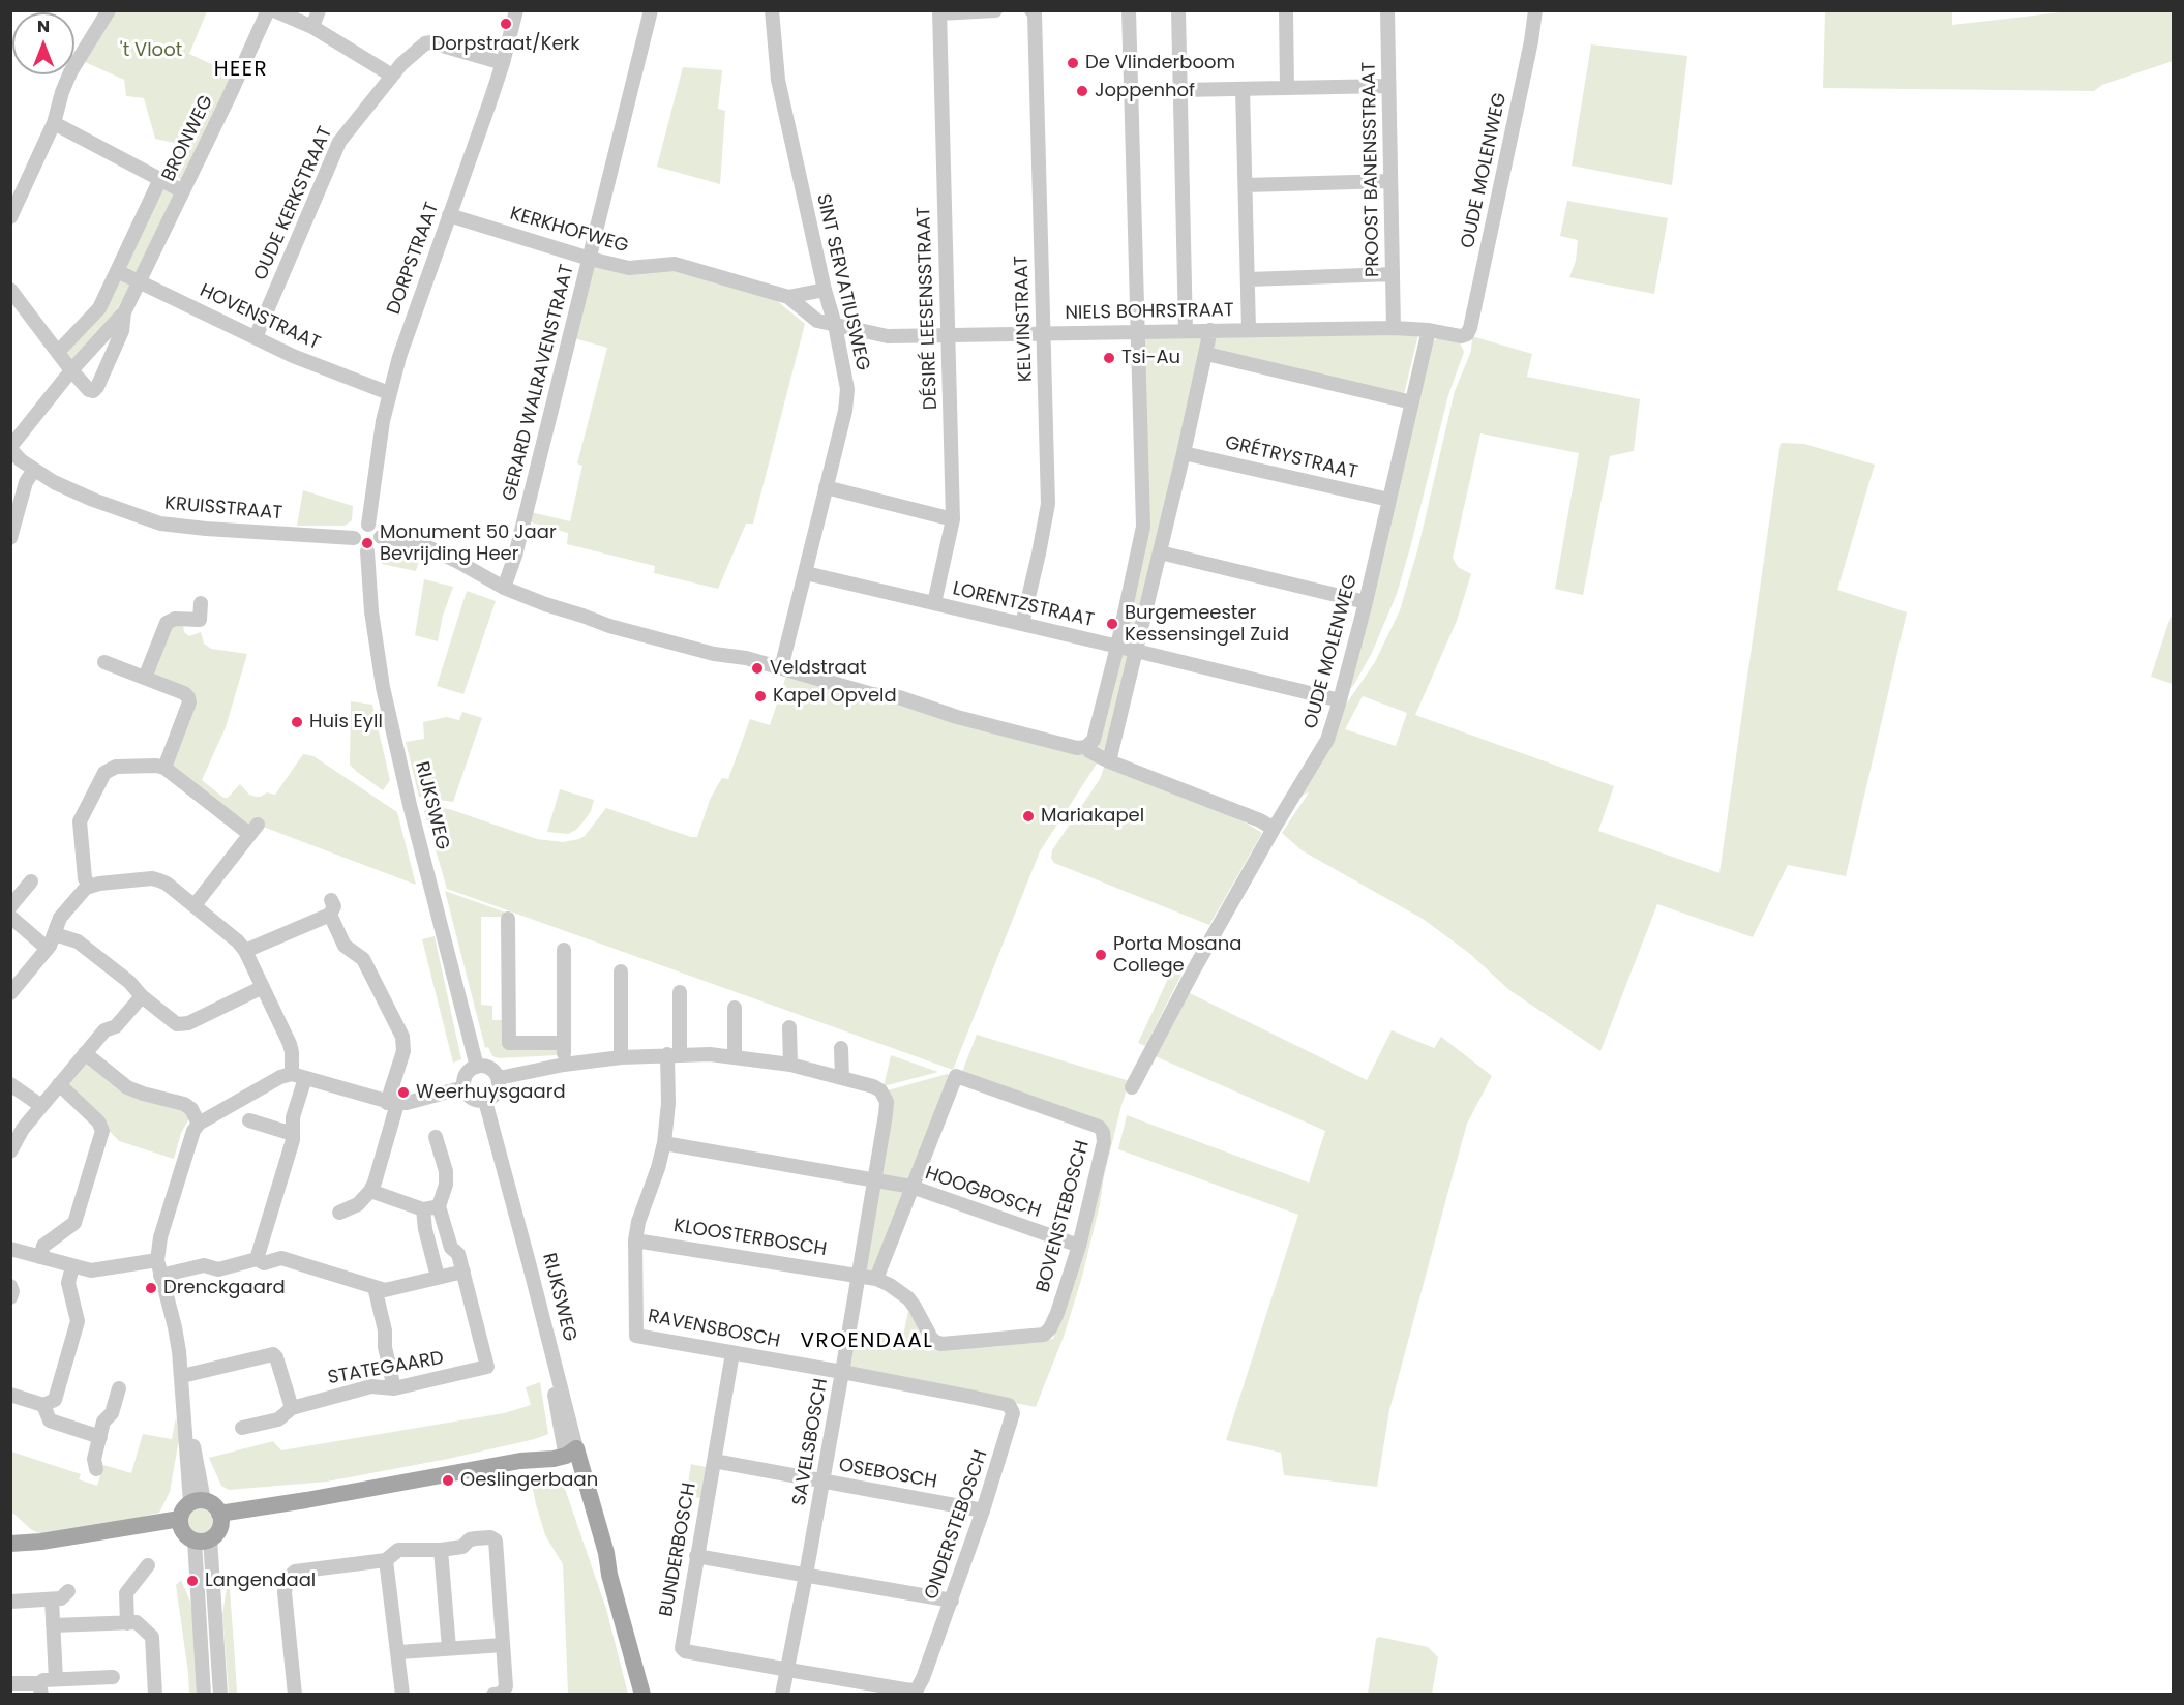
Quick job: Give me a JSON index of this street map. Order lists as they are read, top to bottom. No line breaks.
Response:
{"streets":{"main road":["RIJKSWEG"],"street":["BRONWEG","PROOST BANENSSTRAAT","OUDE MOLENWEG","OUDE KERKSTRAAT","KERKHOFWEG","DORPSTRAAT","SINT SERVATIUSWEG","DÉSIRÉ LEESENSSTRAAT","NIELS BOHRSTRAAT","HOVENSTRAAT","KELVINSTRAAT","GERARD WALRAVENSTRAAT","GRÉTRYSTRAAT","KRUISSTRAAT","LORENTZSTRAAT","HOOGBOSCH","BOVENSTEBOSCH","KLOOSTERBOSCH","RAVENSBOSCH","STATEGAARD","SAVELSBOSCH","OSEBOSCH","ONDERSTEBOSCH","BUNDERBOSCH"]},"crossings":[["BRONWEG","HOVENSTRAAT"],["PROOST BANENSSTRAAT","NIELS BOHRSTRAAT"],["OUDE MOLENWEG","NIELS BOHRSTRAAT"],["OUDE MOLENWEG","GRÉTRYSTRAAT"],["OUDE MOLENWEG","LORENTZSTRAAT"],["OUDE KERKSTRAAT","DORPSTRAAT"],["OUDE KERKSTRAAT","HOVENSTRAAT"],["KERKHOFWEG","DORPSTRAAT"],["KERKHOFWEG","SINT SERVATIUSWEG"],["KERKHOFWEG","NIELS BOHRSTRAAT"],["KERKHOFWEG","GERARD WALRAVENSTRAAT"],["DORPSTRAAT","HOVENSTRAAT"],["DORPSTRAAT","KRUISSTRAAT"],["DORPSTRAAT","RIJKSWEG"],["SINT SERVATIUSWEG","NIELS BOHRSTRAAT"],["SINT SERVATIUSWEG","LORENTZSTRAAT"],["DÉSIRÉ LEESENSSTRAAT","NIELS BOHRSTRAAT"],["DÉSIRÉ LEESENSSTRAAT","LORENTZSTRAAT"],["NIELS BOHRSTRAAT","KELVINSTRAAT"],["KELVINSTRAAT","LORENTZSTRAAT"],["KRUISSTRAAT","RIJKSWEG"],["RIJKSWEG","SAVELSBOSCH"],["HOOGBOSCH","BOVENSTEBOSCH"],["HOOGBOSCH","RAVENSBOSCH"],["HOOGBOSCH","SAVELSBOSCH"],["BOVENSTEBOSCH","KLOOSTERBOSCH"],["KLOOSTERBOSCH","RAVENSBOSCH"],["KLOOSTERBOSCH","SAVELSBOSCH"],["RAVENSBOSCH","SAVELSBOSCH"],["RAVENSBOSCH","ONDERSTEBOSCH"],["RAVENSBOSCH","BUNDERBOSCH"],["SAVELSBOSCH","OSEBOSCH"],["SAVELSBOSCH","ONDERSTEBOSCH"],["SAVELSBOSCH","BUNDERBOSCH"],["OSEBOSCH","ONDERSTEBOSCH"],["OSEBOSCH","BUNDERBOSCH"],["ONDERSTEBOSCH","BUNDERBOSCH"]],"districts":["HEER","VROENDAAL"],"parks":["'t Vloot"],"places":["Dorpstraat/Kerk","De Vlinderboom","Joppenhof","Tsi-Au","Monument 50 Jaar Bevrijding Heer","Burgemeester Kessensingel Zuid","Veldstraat","Kapel Opveld","Huis Eyll","Mariakapel","Porta Mosana College","Weerhuysgaard","Drenckgaard","Oeslingerbaan","Langendaal"],"north":"top"}
